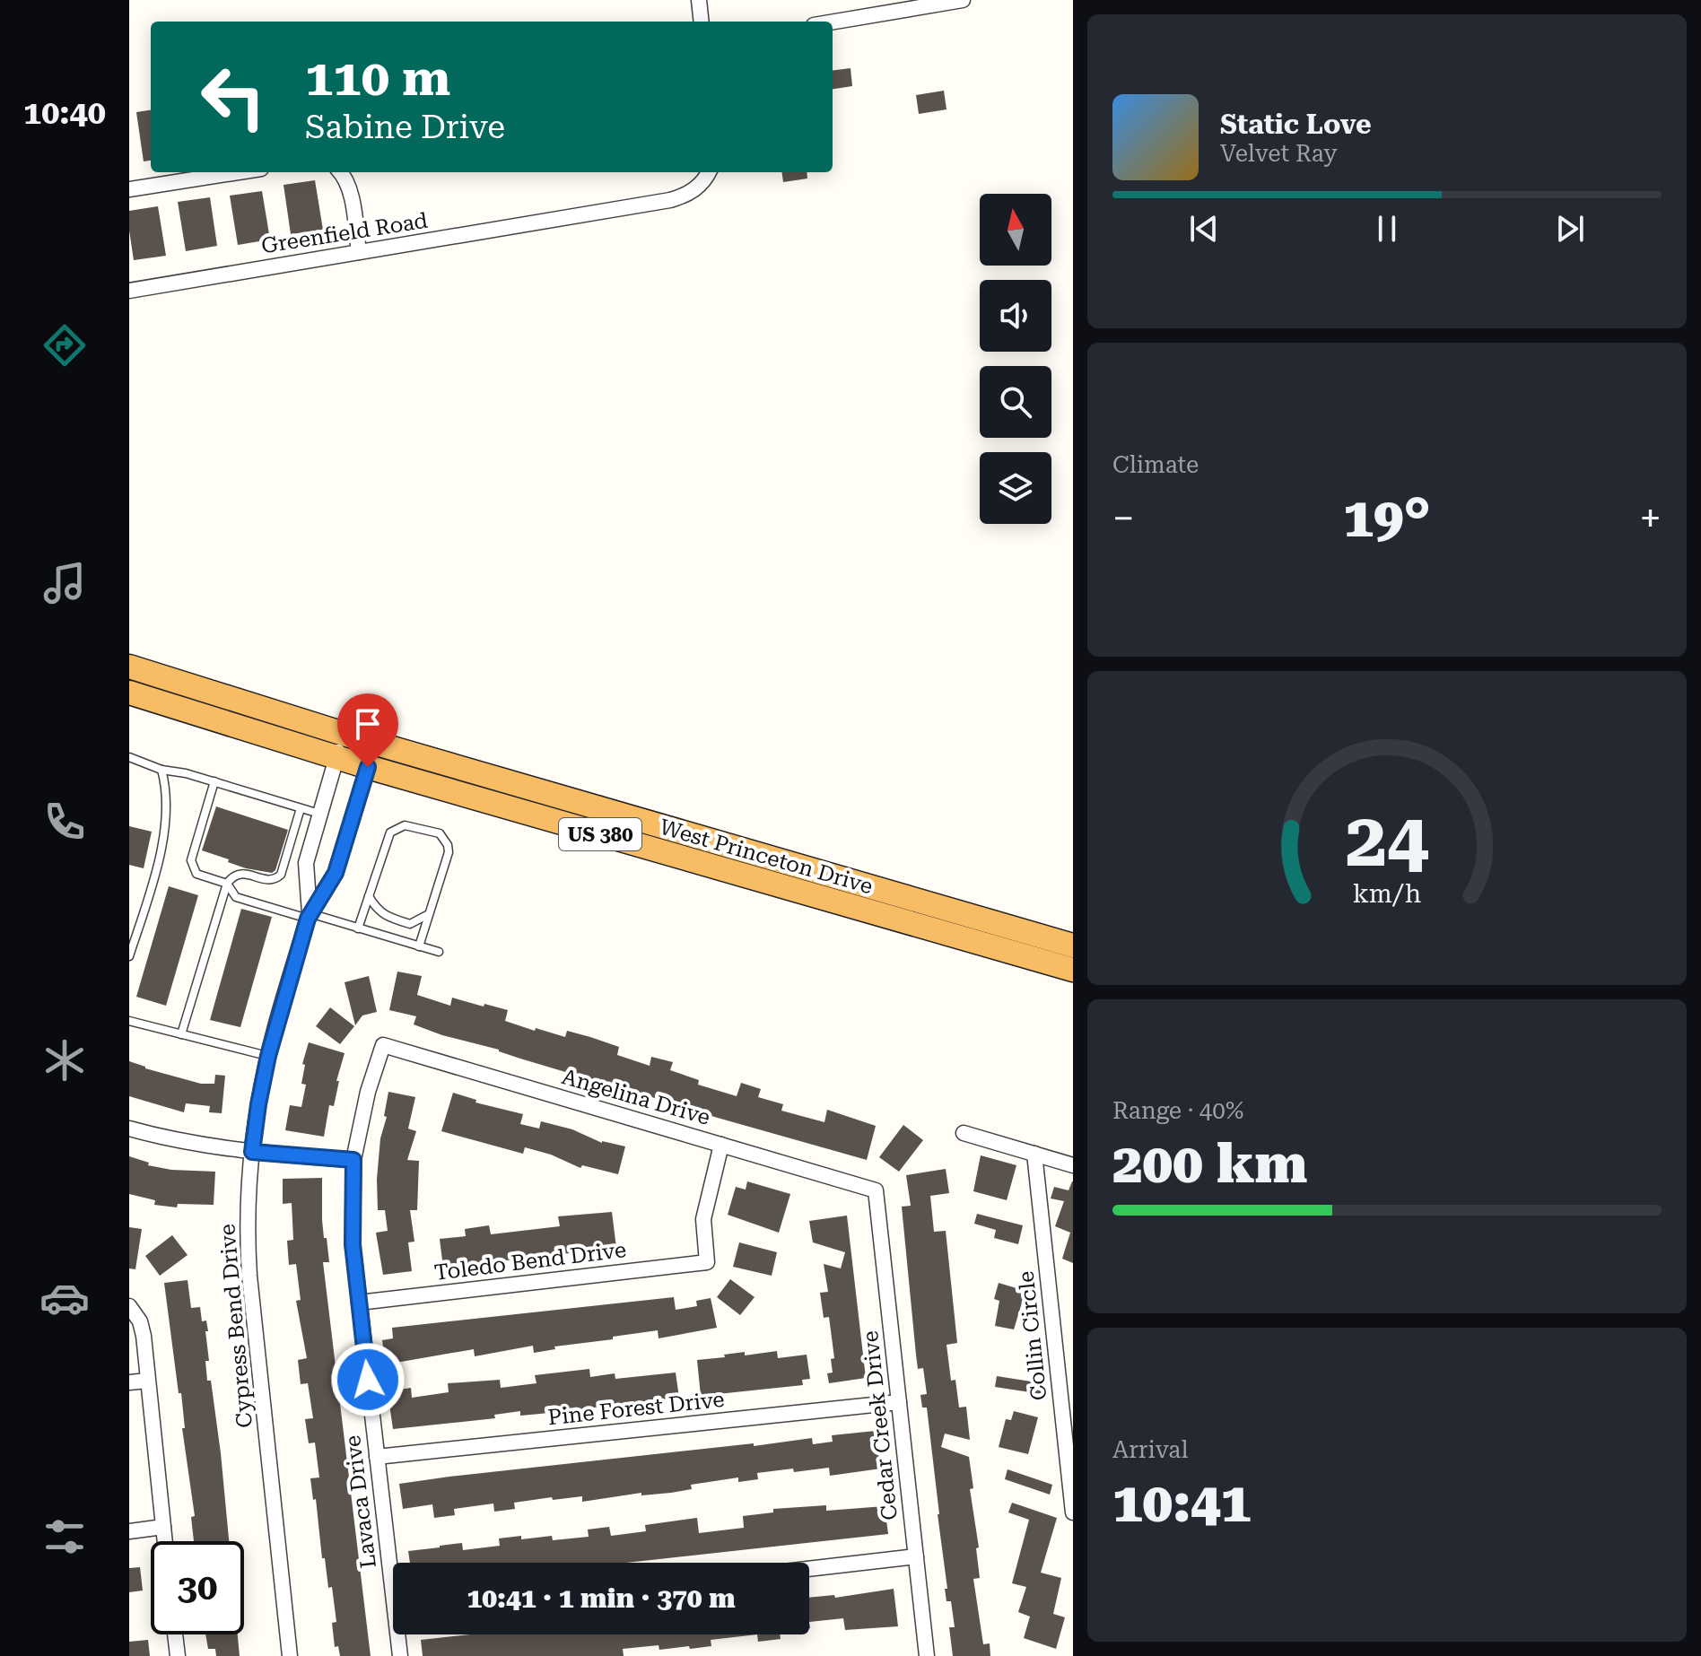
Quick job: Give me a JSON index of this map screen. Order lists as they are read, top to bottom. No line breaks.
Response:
{"streets":{"highway":["US 380","West Princeton Drive"],"street":["Greenfield Road","Angelina Drive","Toledo Bend Drive","Cypress Bend Drive","Collin Circle","Pine Forest Drive","Cedar Creek Drive","Lavaca Drive"]},"crossings":[["West Princeton Drive","Cypress Bend Drive"],["Angelina Drive","Toledo Bend Drive"],["Angelina Drive","Cedar Creek Drive"],["Angelina Drive","Lavaca Drive"],["Toledo Bend Drive","Lavaca Drive"],["Pine Forest Drive","Cedar Creek Drive"],["Pine Forest Drive","Lavaca Drive"]],"north":"top","page":{"tabs":"10:40","turn":["110 m","Sabine Drive"],"song":["Static Love","Velvet Ray"],"tile":["Climate",["Range · 40%","200 km"],["Arrival","10:41"]],"heat":["−","19°","+"],"limit":"30","trip":"10:41 · 1 min · 370 m","gauge":["24","km/h"]}}
